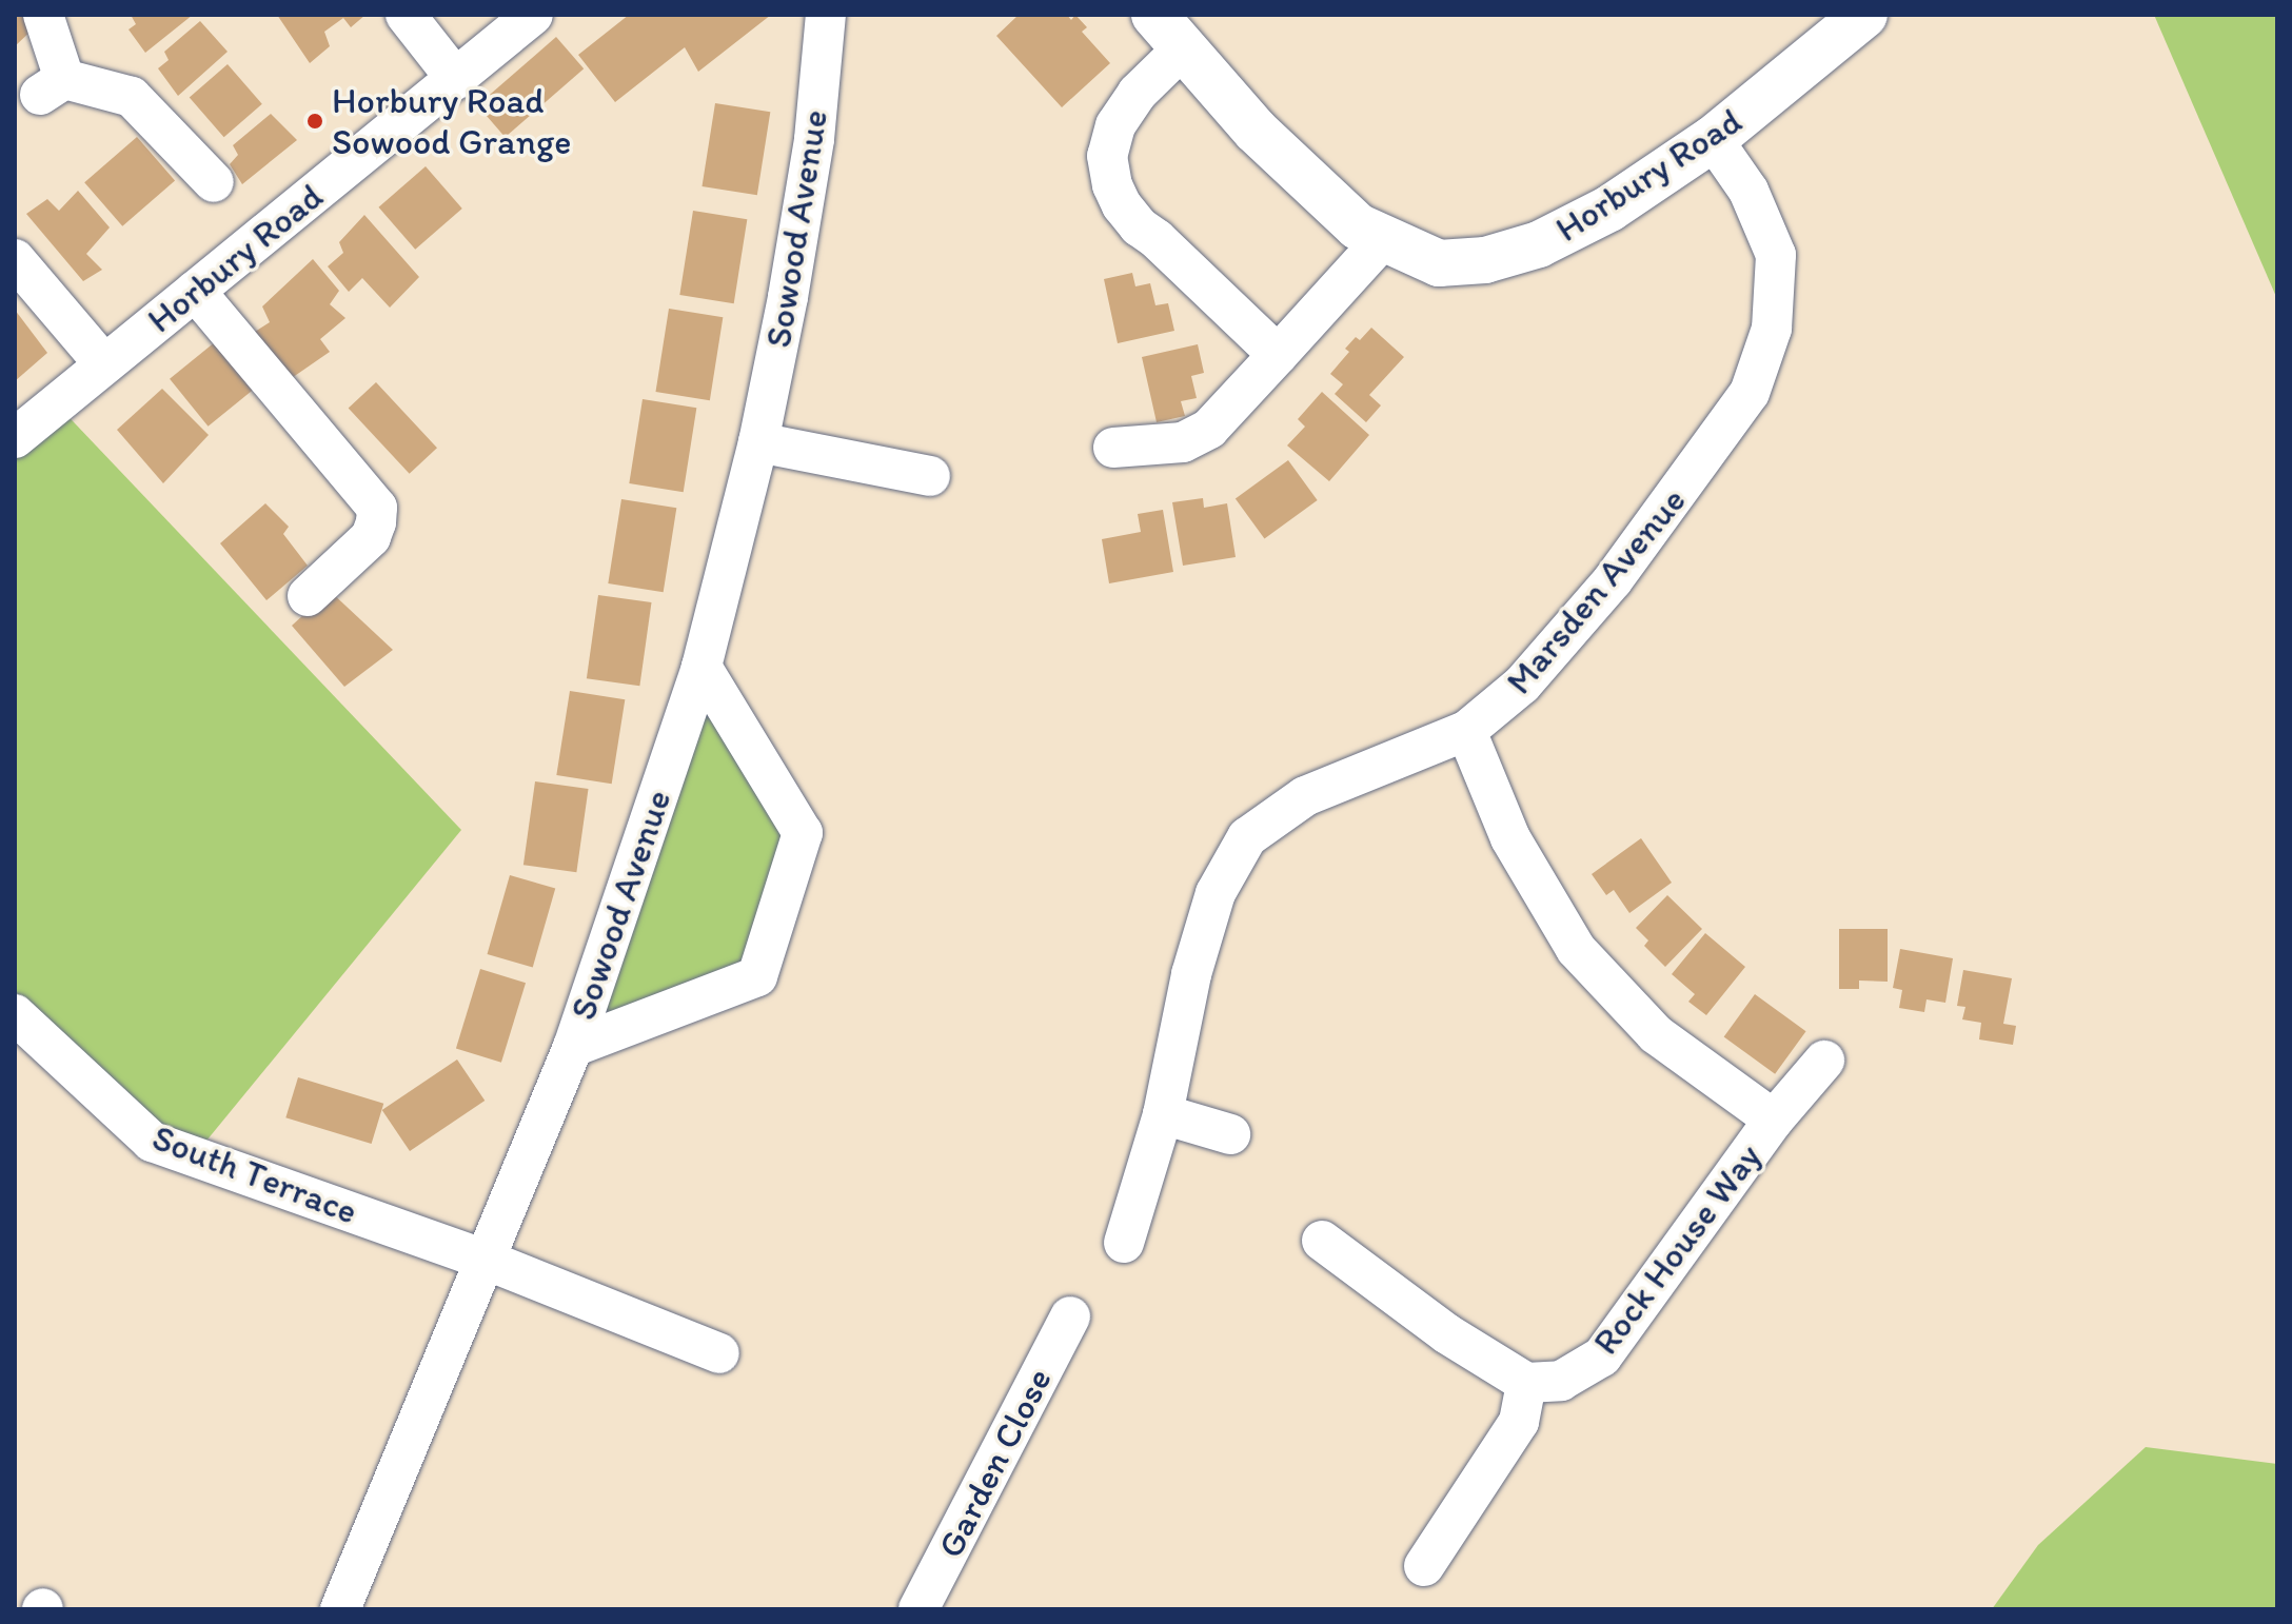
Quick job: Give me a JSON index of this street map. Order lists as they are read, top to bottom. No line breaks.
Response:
{"streets":{"main road":["Horbury Road"],"street":["Sowood Avenue","Marsden Avenue","South Terrace","Rock House Way","Garden Close"]},"crossings":[["Horbury Road","Marsden Avenue"],["Sowood Avenue","South Terrace"],["Marsden Avenue","Rock House Way"]],"places":["Horbury Road Sowood Grange"]}
